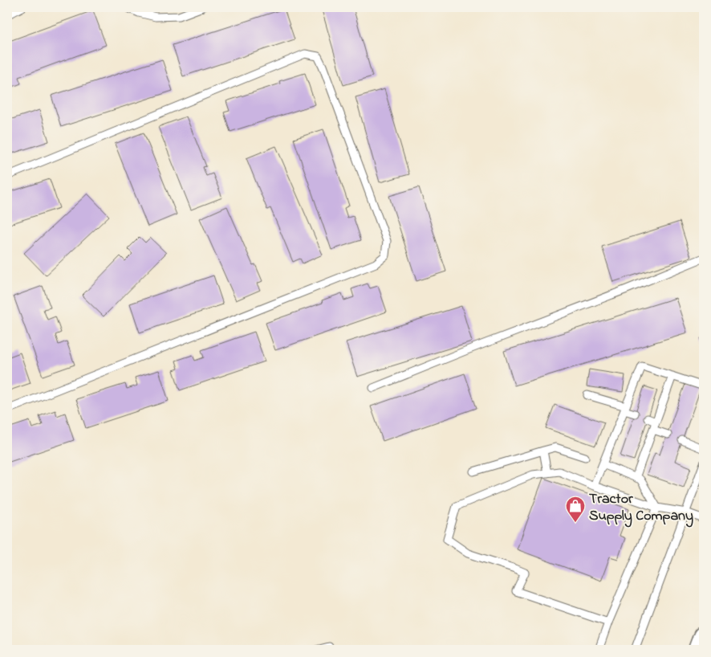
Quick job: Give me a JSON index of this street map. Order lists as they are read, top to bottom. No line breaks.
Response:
{"places":{"shop":["Tractor Supply Company"]}}
